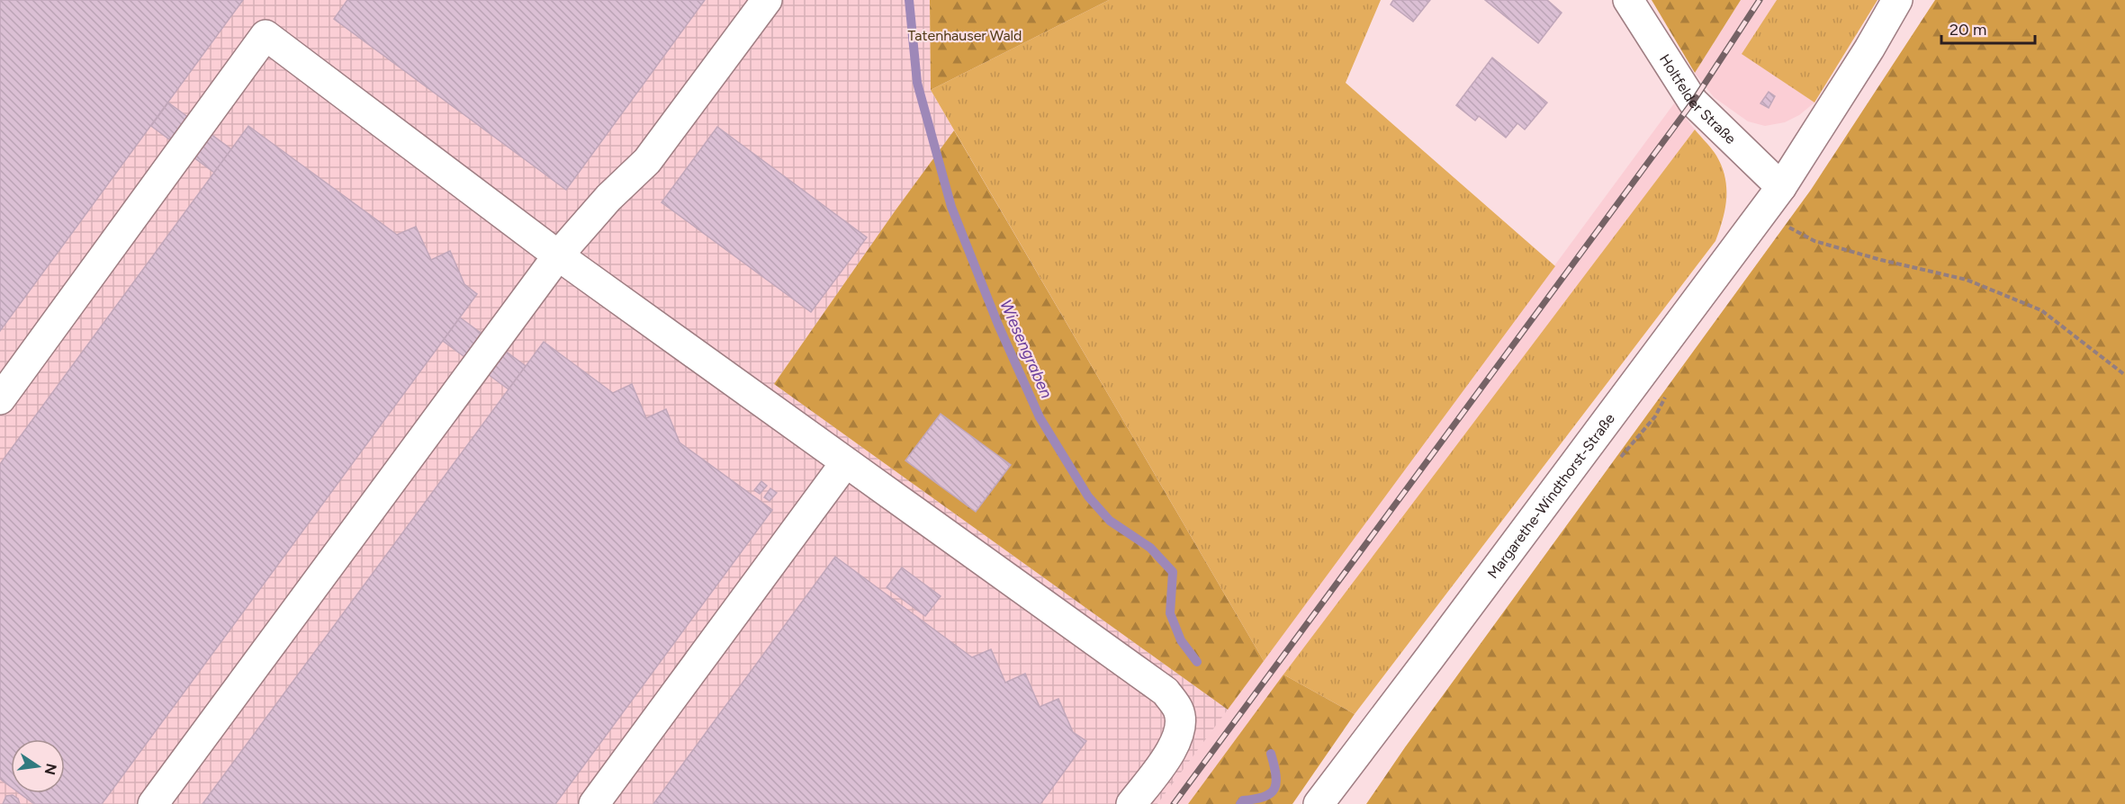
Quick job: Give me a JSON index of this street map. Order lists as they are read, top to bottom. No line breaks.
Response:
{"streets":{"street":["Holtfelder Straße","Margarethe-Windthorst-Straße"]},"crossings":[["Holtfelder Straße","Margarethe-Windthorst-Straße"]],"water":["Wiesengraben"],"parks":["Tatenhauser Wald"],"scale_bar":"20 m","north":"right"}
